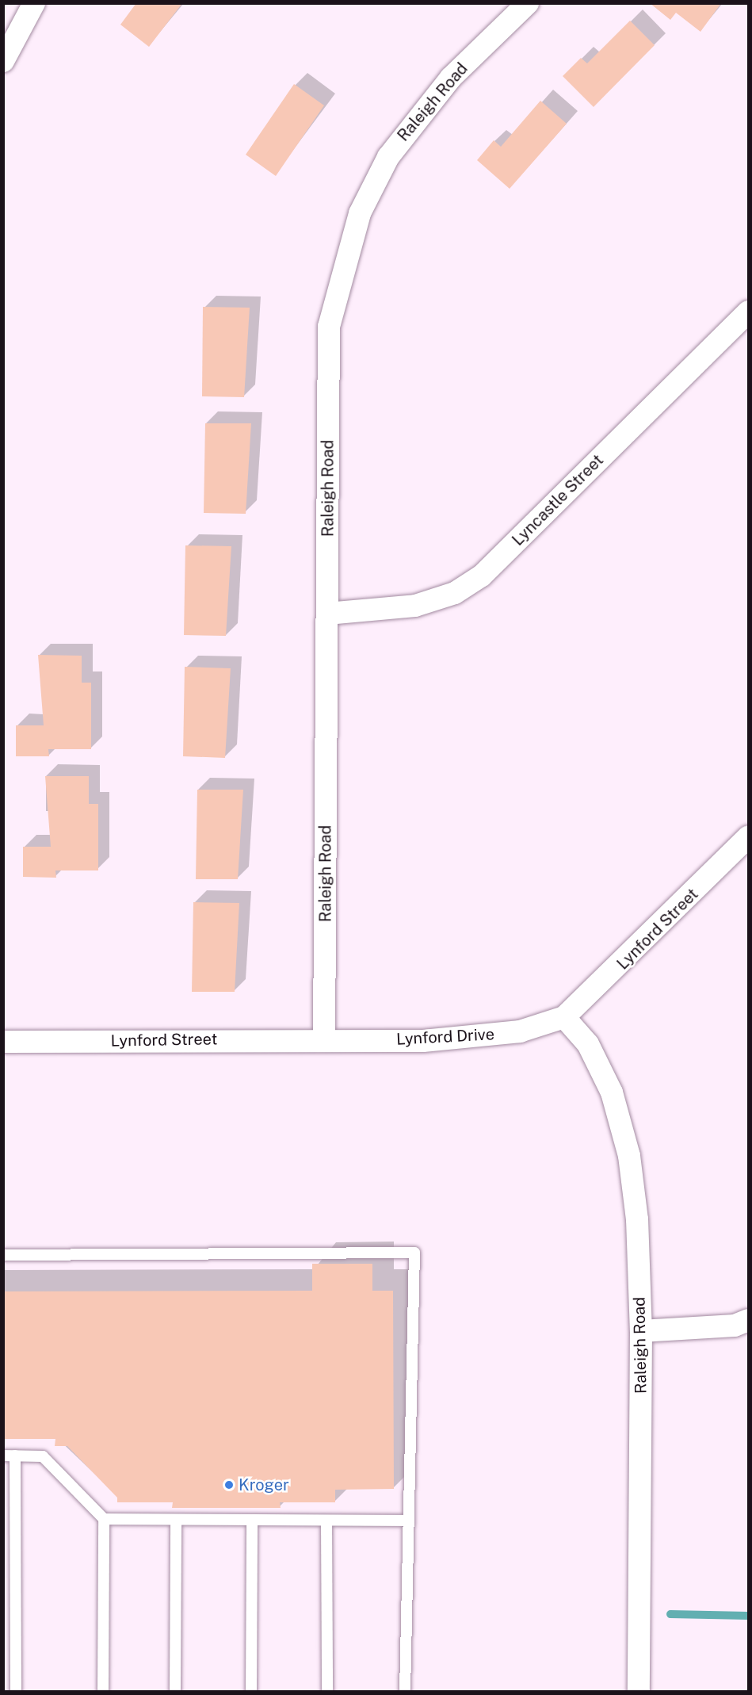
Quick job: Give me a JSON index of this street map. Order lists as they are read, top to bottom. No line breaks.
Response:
{"streets":{"street":["Raleigh Road","Lyncastle Street","Lynford Street","Lynford Drive"]},"crossings":[["Raleigh Road","Lyncastle Street"],["Raleigh Road","Lynford Street"],["Raleigh Road","Lynford Drive"],["Lynford Street","Lynford Drive"]],"places":["Kroger"]}
